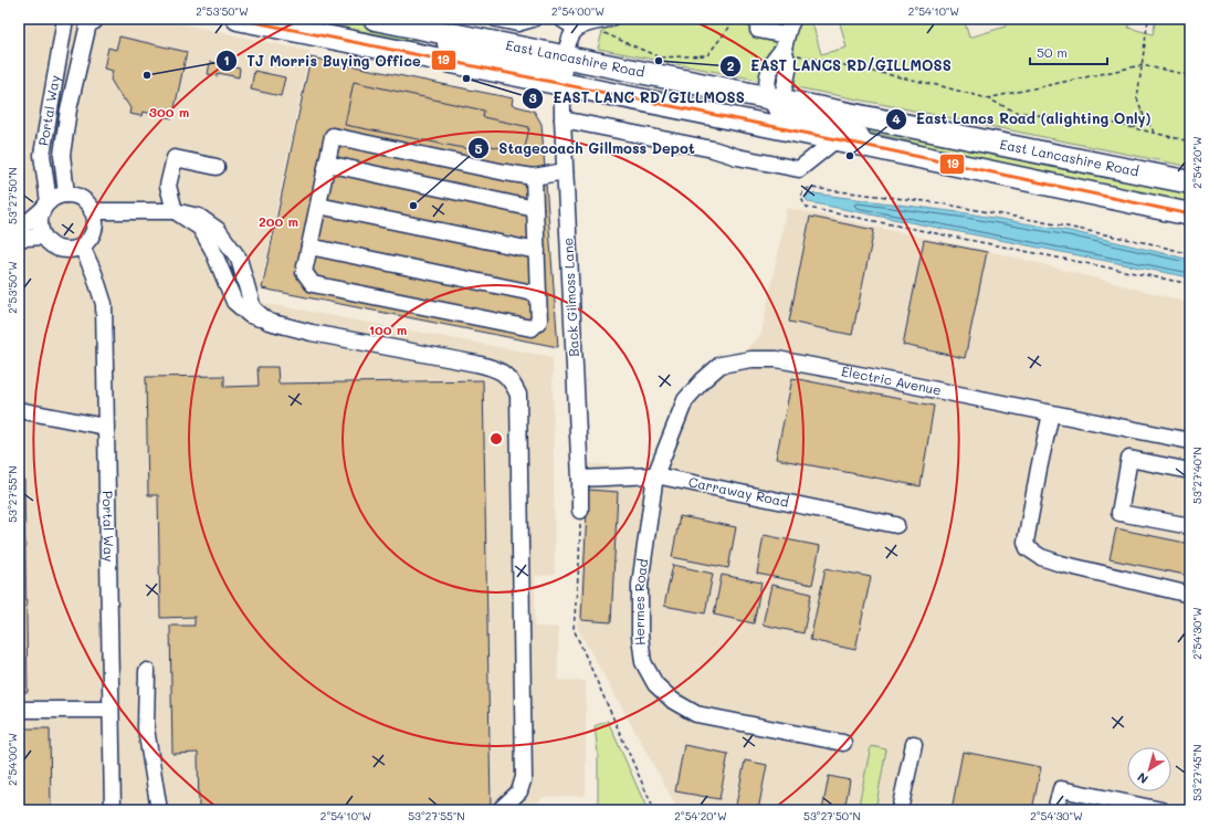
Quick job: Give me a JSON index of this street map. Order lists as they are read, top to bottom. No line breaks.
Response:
{"streets":{"highway":["East Lancashire Road"],"street":["Portal Way","Back Gilmoss Lane","Electric Avenue","Carraway Road","Hermes Road"]},"crossings":[["East Lancashire Road","Back Gilmoss Lane"],["Back Gilmoss Lane","Carraway Road"],["Electric Avenue","Carraway Road"],["Electric Avenue","Hermes Road"],["Carraway Road","Hermes Road"]],"places":["EAST LANCS RD/GILLMOSS","TJ Morris Buying Office","EAST LANC RD/GILLMOSS","East Lancs Road (alighting Only)","Stagecoach Gillmoss Depot"],"lines":["transit line 19"],"scale_bar":"50 m","north":"bottom left","coordinates":["2°53'50\"W","2°54'00\"W","2°54'10\"W","2°54'20\"W","53°27'50\"N","53°27'40\"N","53°27'55\"N","2°54'30\"W","53°27'45\"N"],"rings":["300 m","200 m","100 m"]}
